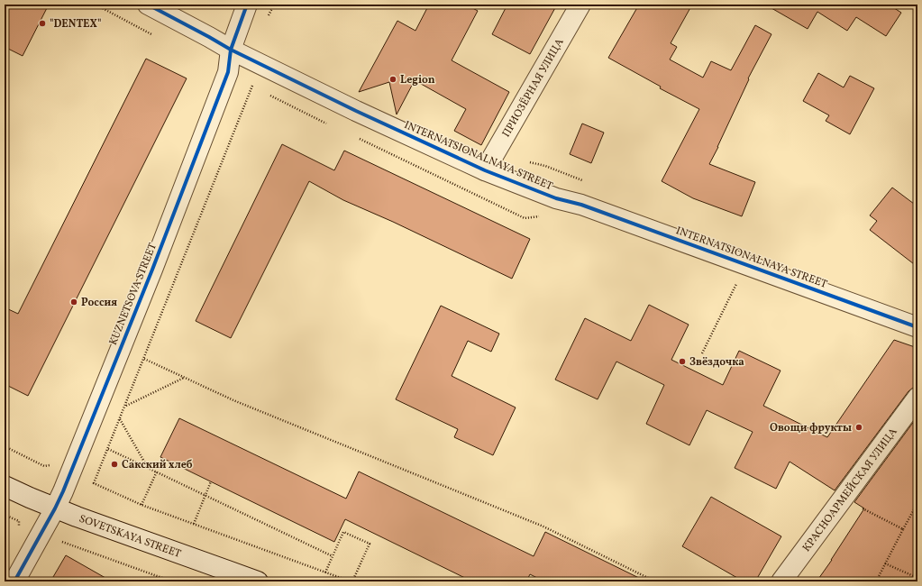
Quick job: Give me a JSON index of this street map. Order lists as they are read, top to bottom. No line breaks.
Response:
{"streets":{"street":["ПРИОЗЁРНАЯ УЛИЦА","INTERNATSIONALNAYA STREET","KUZNETSOVA STREET","КРАСНОАРМЕЙСКАЯ УЛИЦА","SOVETSKAYA STREET"]},"crossings":[["ПРИОЗЁРНАЯ УЛИЦА","INTERNATSIONALNAYA STREET"],["INTERNATSIONALNAYA STREET","KUZNETSOVA STREET"],["KUZNETSOVA STREET","SOVETSKAYA STREET"]],"places":["\"DENTEX\"","Legion","Россия","Звёздочка","Овощи фрукты","Сакский хлеб"]}
